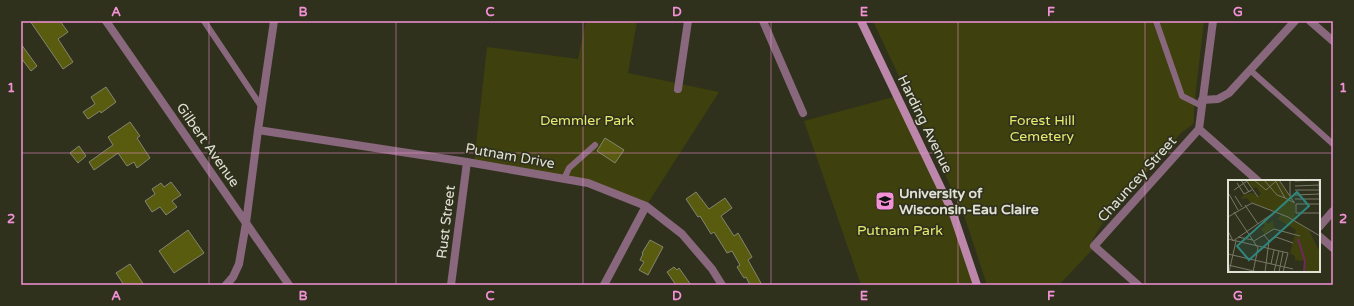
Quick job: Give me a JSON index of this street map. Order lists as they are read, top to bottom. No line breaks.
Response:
{"streets":{"main road":["Harding Avenue"],"street":["Gilbert Avenue","Putnam Drive","Chauncey Street","Rust Street"]},"crossings":[["Putnam Drive","Rust Street"]],"parks":["Demmler Park","Forest Hill Cemetery","Putnam Park"],"places":{"school or university":["University of Wisconsin-Eau Claire"]},"grid":{"columns":["A","B","C","D","E","F","G"],"rows":["1","2"]}}
